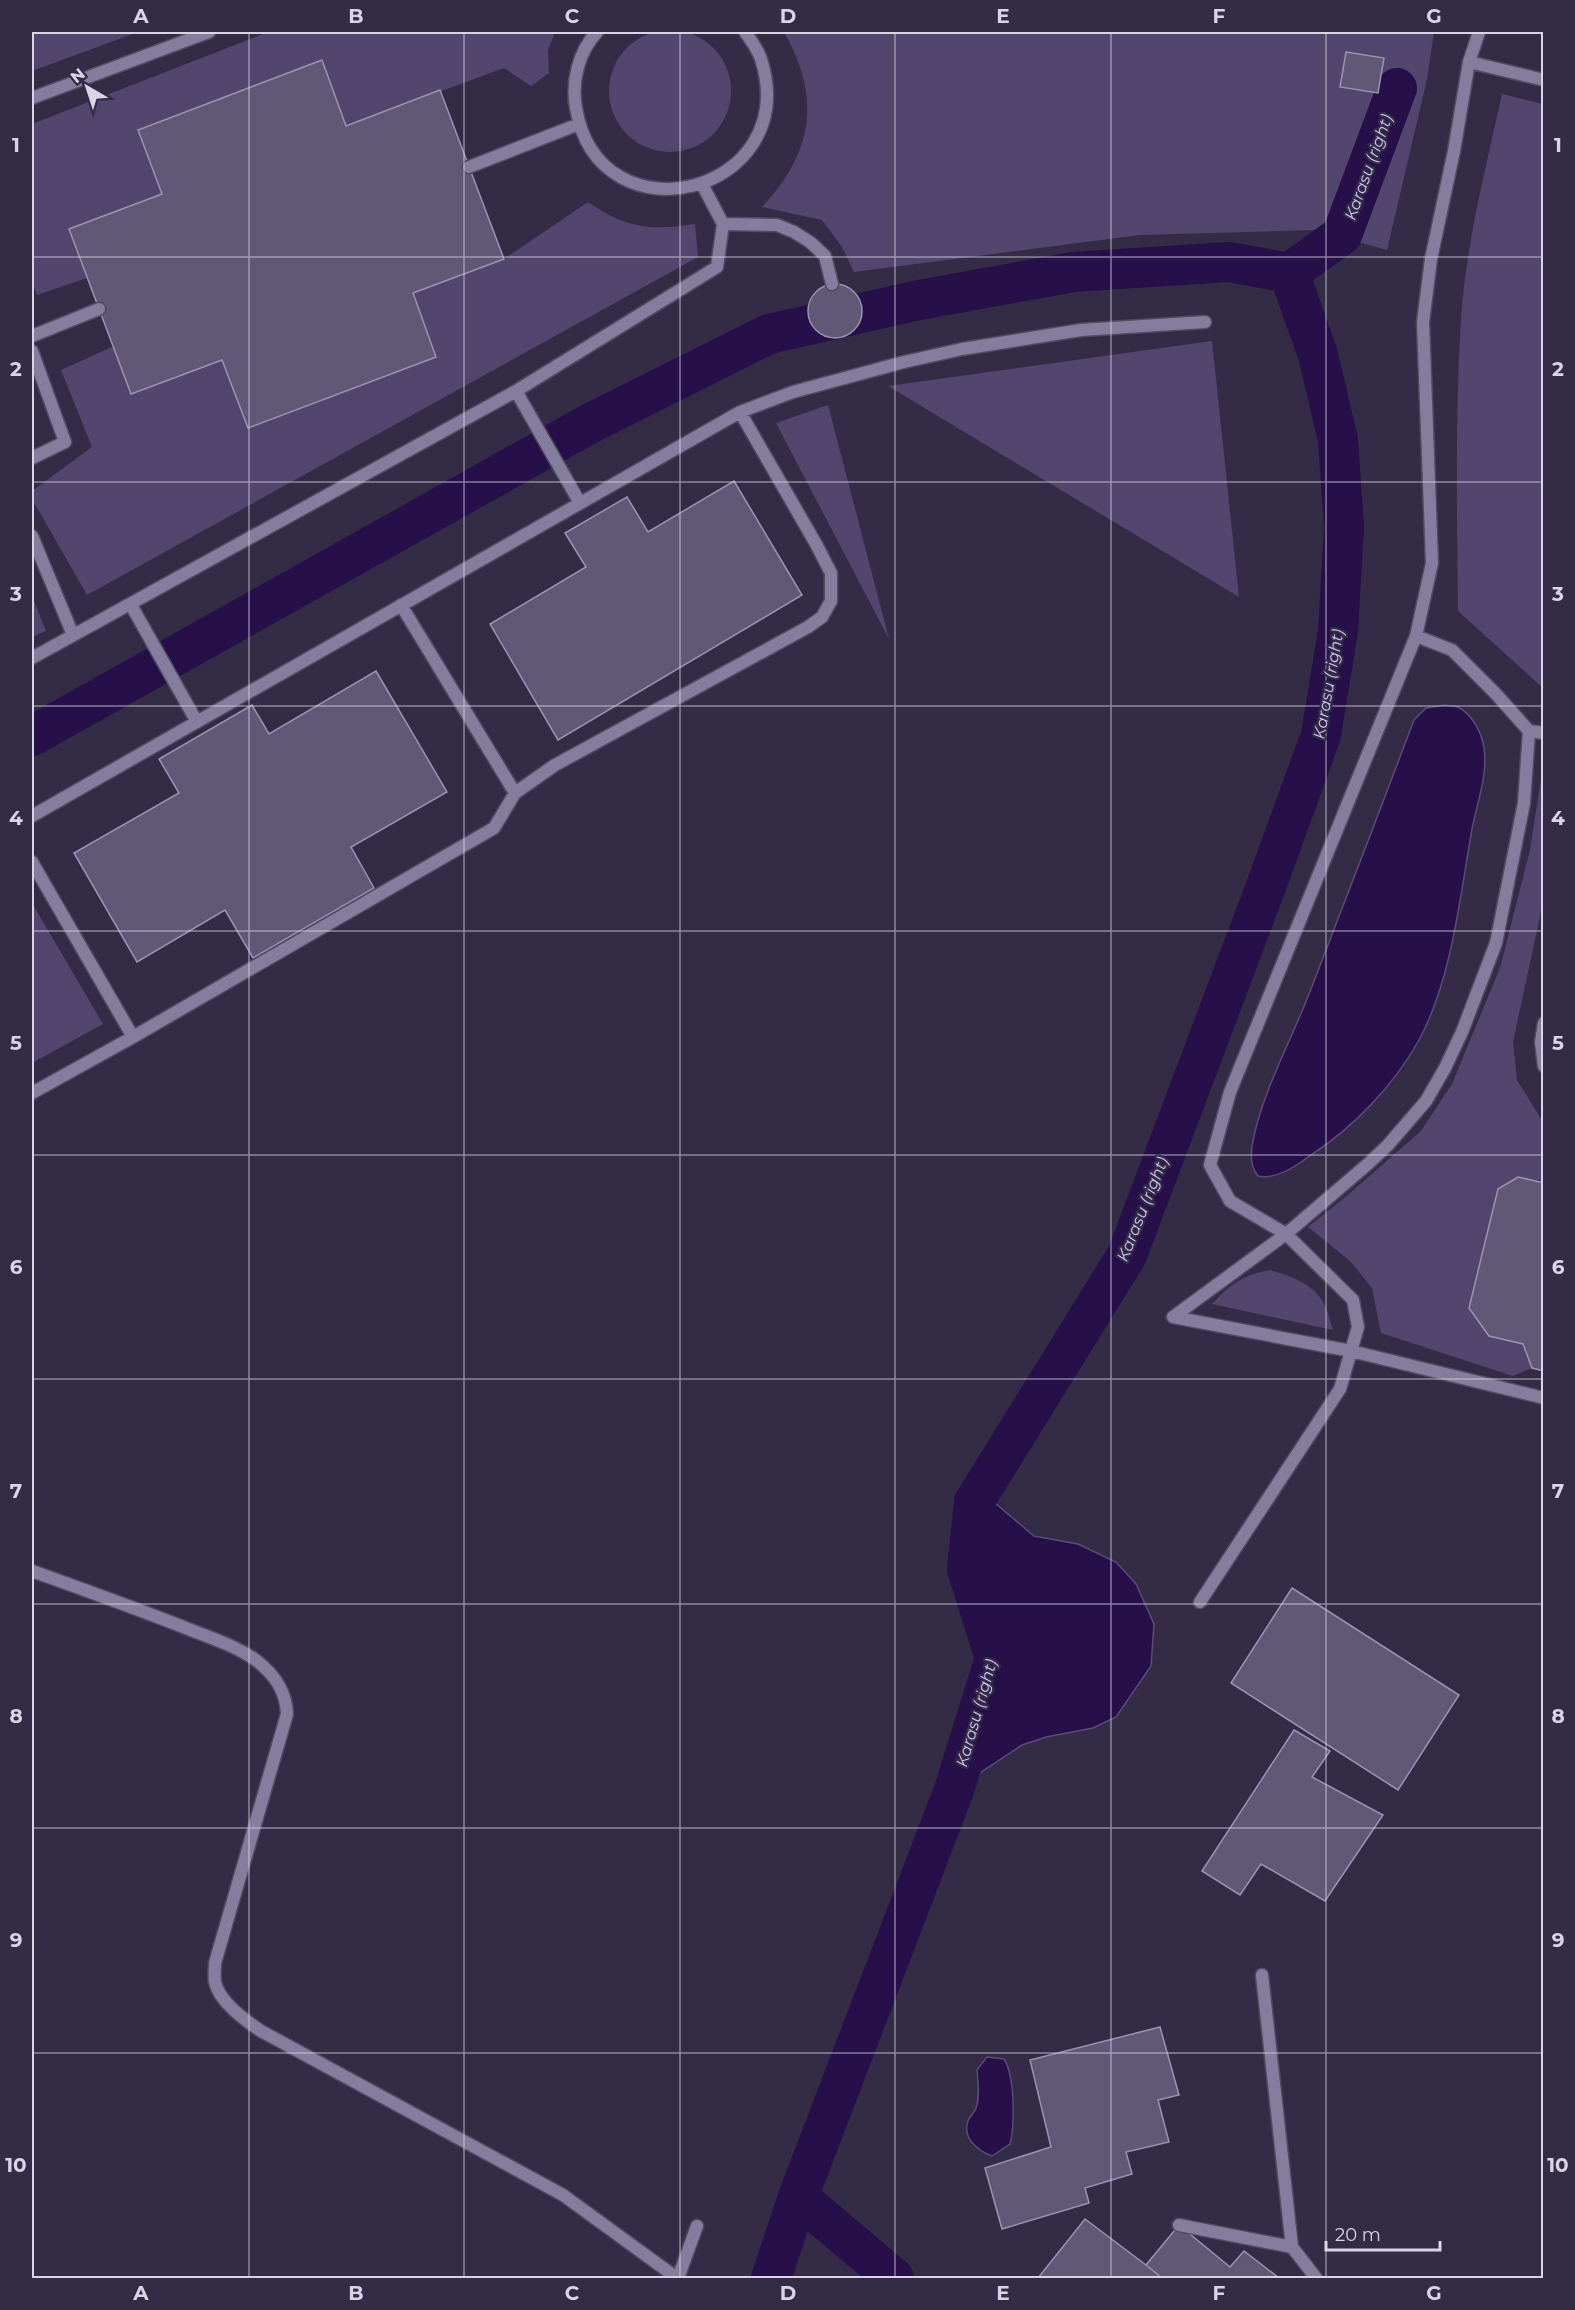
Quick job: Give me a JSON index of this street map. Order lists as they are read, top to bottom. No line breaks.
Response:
{"water":["Karasu (right)"],"scale_bar":"20 m","north":"top left","grid":{"columns":["A","B","C","D","E","F","G"],"rows":["1","2","3","4","5","6","7","8","9","10"]}}
